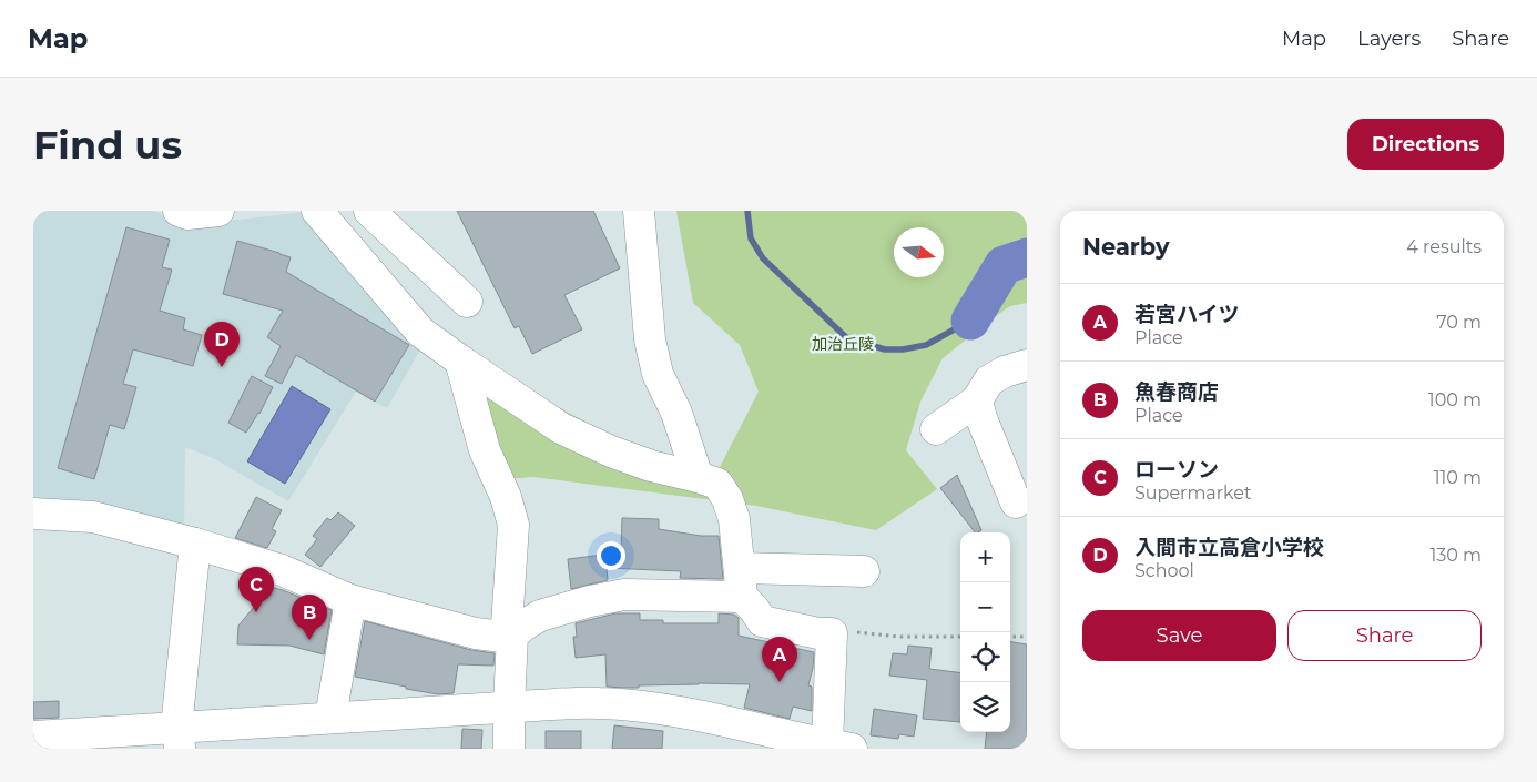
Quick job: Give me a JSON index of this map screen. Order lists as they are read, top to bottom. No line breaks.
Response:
{"parks":["加治丘陵"],"north":"right","page":{"header":"Map","nav":["Map","Layers","Share"],"buttons":["Directions",["Save","Share"]],"title":"Find us","heading":["Nearby","4 results"],"list":[{"mark":"A","name":"若宮ハイツ","note":"Place","value":"70 m"},{"mark":"B","name":"魚春商店","note":"Place","value":"100 m"},{"mark":"C","name":"ローソン","note":"Supermarket","value":"110 m"},{"mark":"D","name":"入間市立高倉小学校","note":"School","value":"130 m"}],"pins":["D","C","B","A"],"map_buttons":["+","−"]}}
